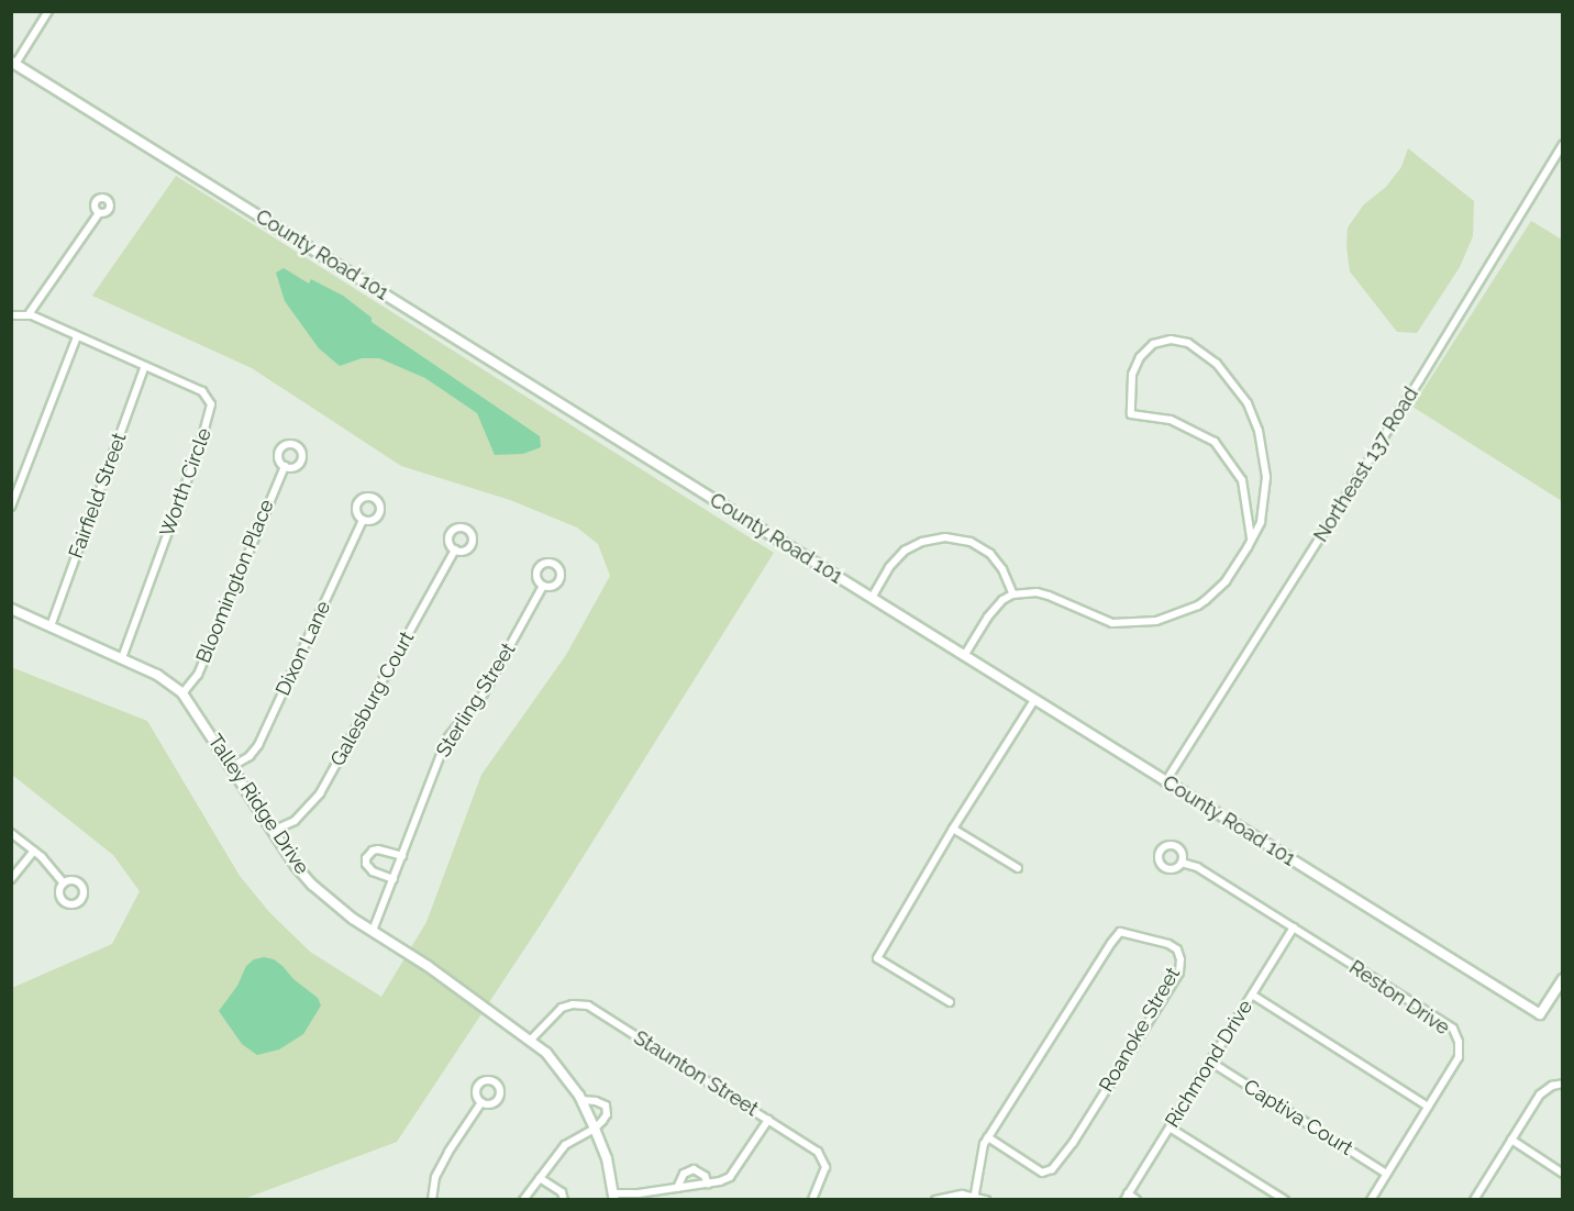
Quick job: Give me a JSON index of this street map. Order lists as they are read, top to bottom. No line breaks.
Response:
{"streets":{"street":["County Road 101","Northeast 137 Road","Worth Circle","Fairfield Street","Bloomington Place","Dixon Lane","Galesburg Court","Sterling Street","Talley Ridge Drive","Reston Drive","Roanoke Street","Richmond Drive","Staunton Street","Captiva Court"]},"crossings":[["County Road 101","Northeast 137 Road"],["Worth Circle","Fairfield Street"],["Worth Circle","Talley Ridge Drive"],["Fairfield Street","Talley Ridge Drive"],["Bloomington Place","Talley Ridge Drive"],["Dixon Lane","Talley Ridge Drive"],["Galesburg Court","Talley Ridge Drive"],["Sterling Street","Talley Ridge Drive"],["Talley Ridge Drive","Staunton Street"],["Reston Drive","Richmond Drive"],["Reston Drive","Captiva Court"],["Richmond Drive","Captiva Court"]]}
